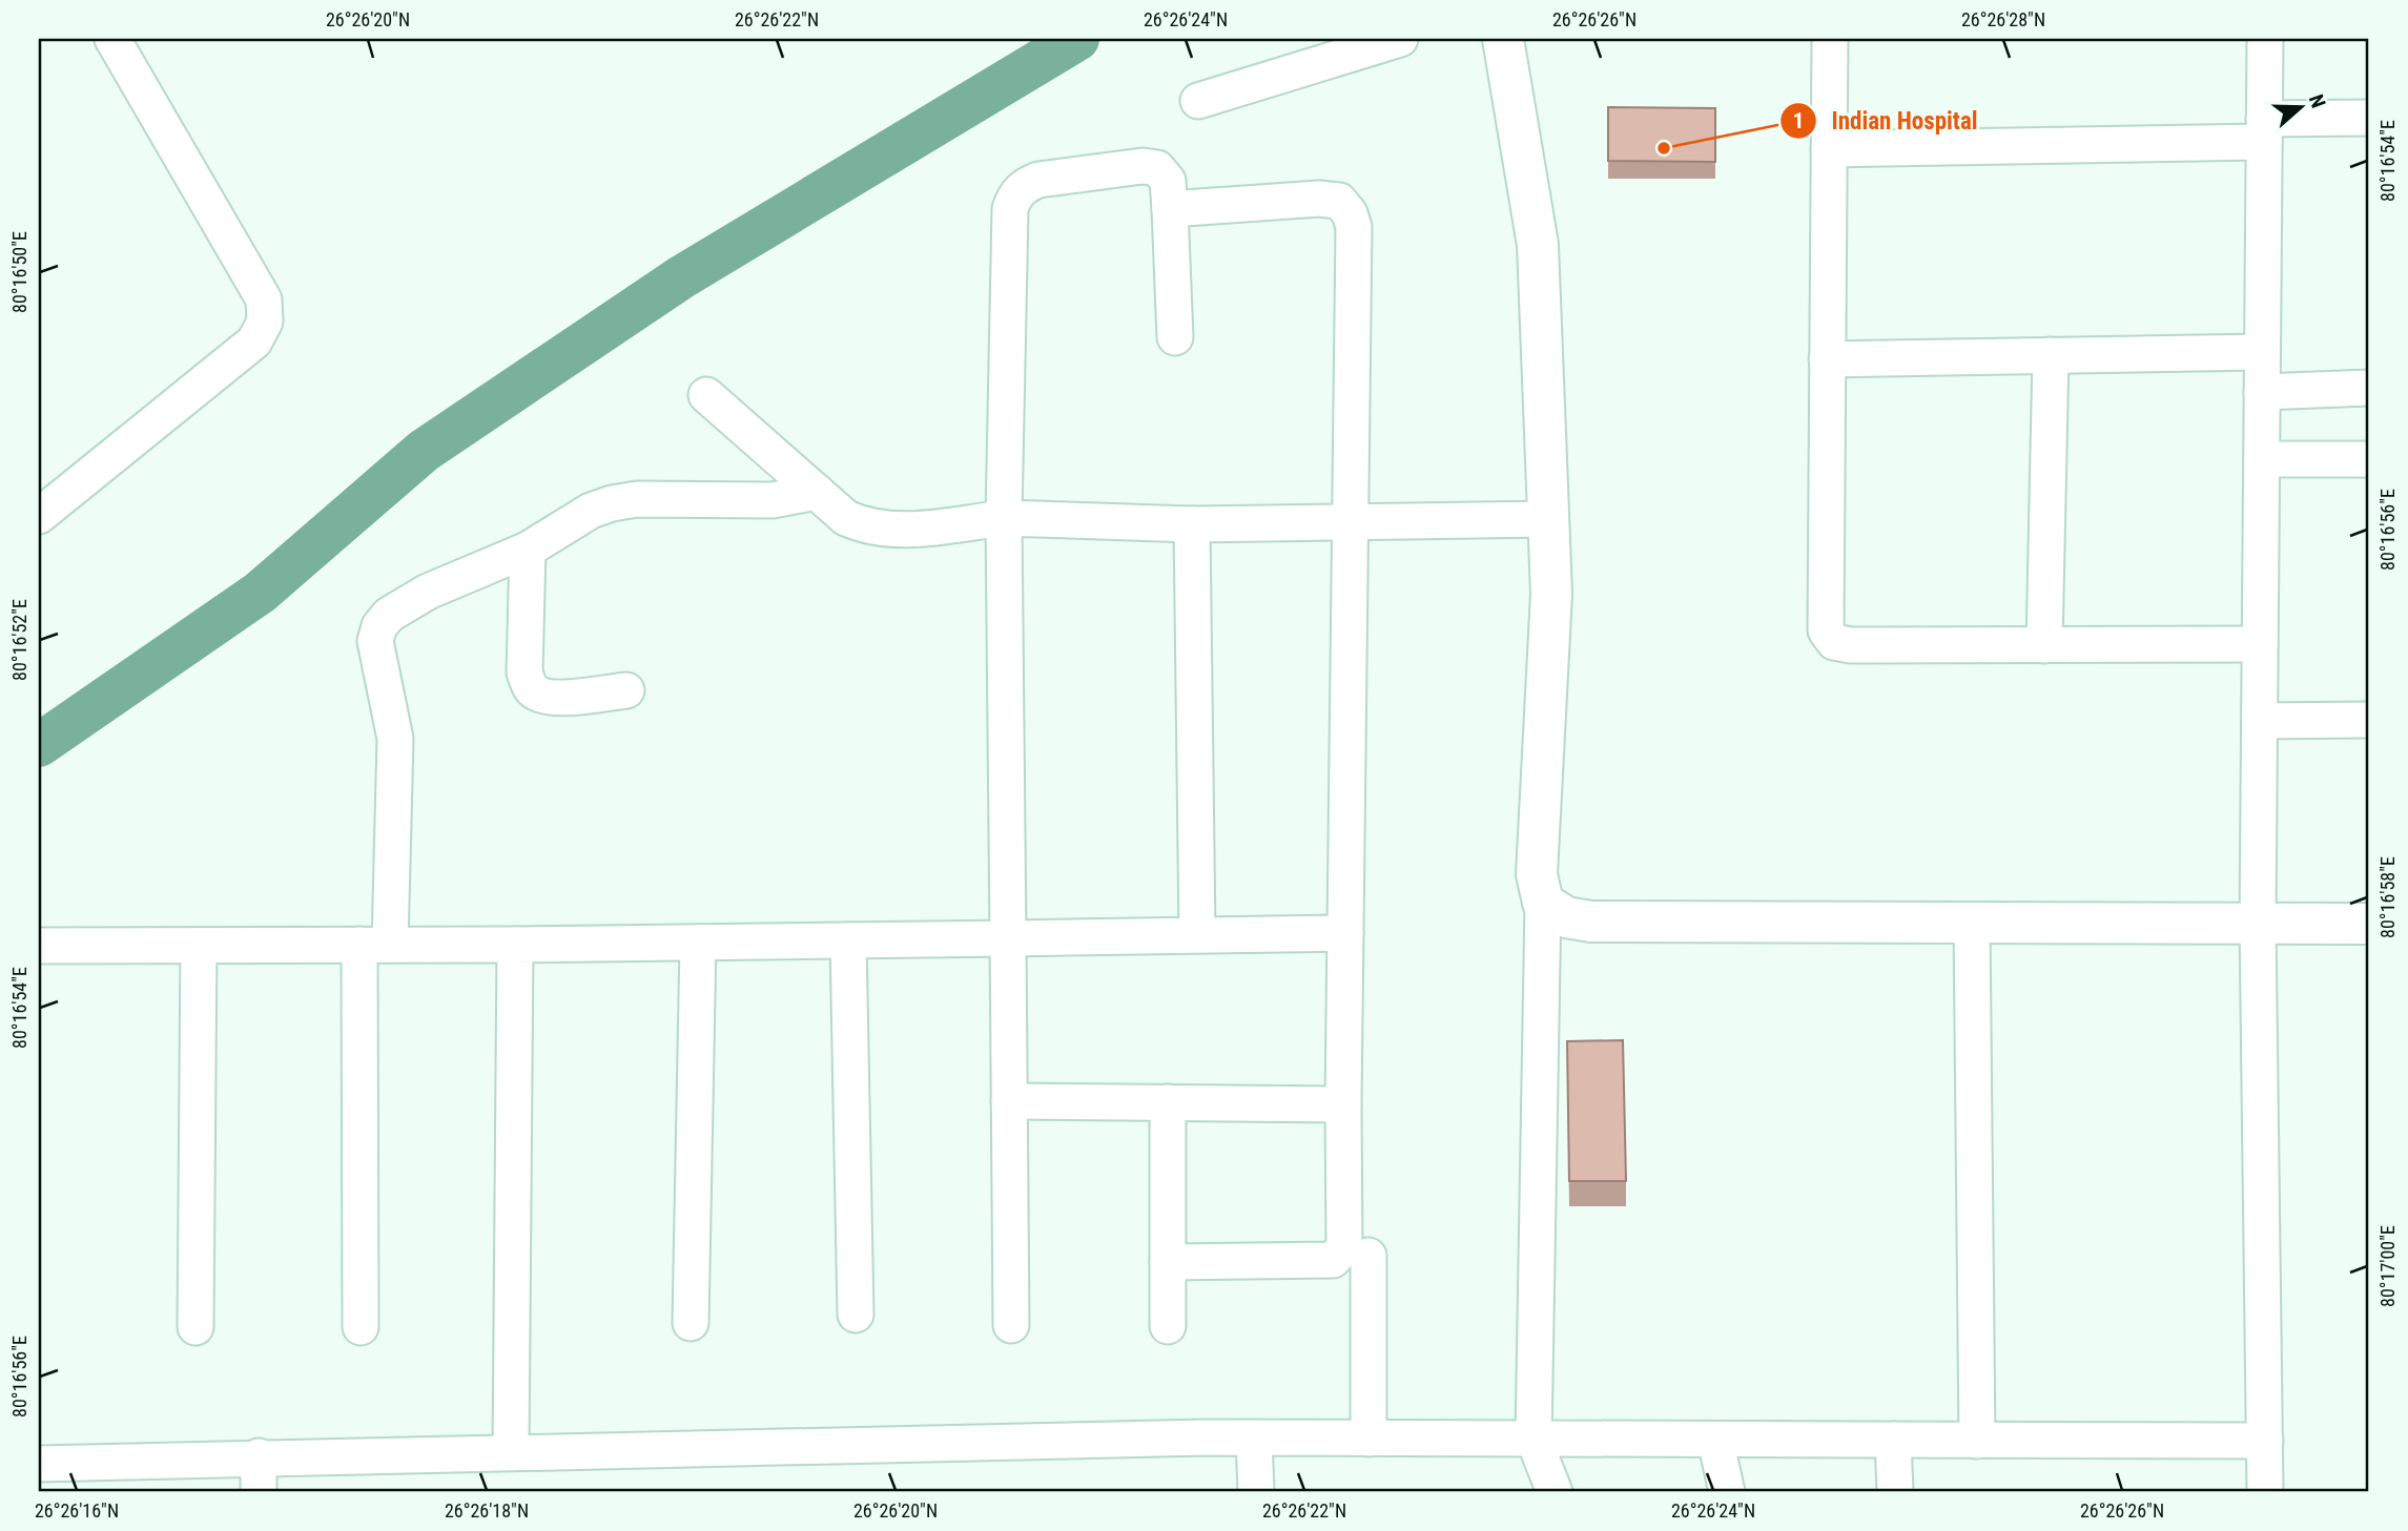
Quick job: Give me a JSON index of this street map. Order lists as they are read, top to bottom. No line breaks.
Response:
{"places":["Indian Hospital"],"north":"right","coordinates":["26°26'20\"N","26°26'22\"N","26°26'24\"N","26°26'26\"N","26°26'28\"N","80°16'54\"E","80°16'50\"E","80°16'56\"E","80°16'52\"E","80°16'58\"E","80°17'00\"E","26°26'16\"N","26°26'18\"N"]}
